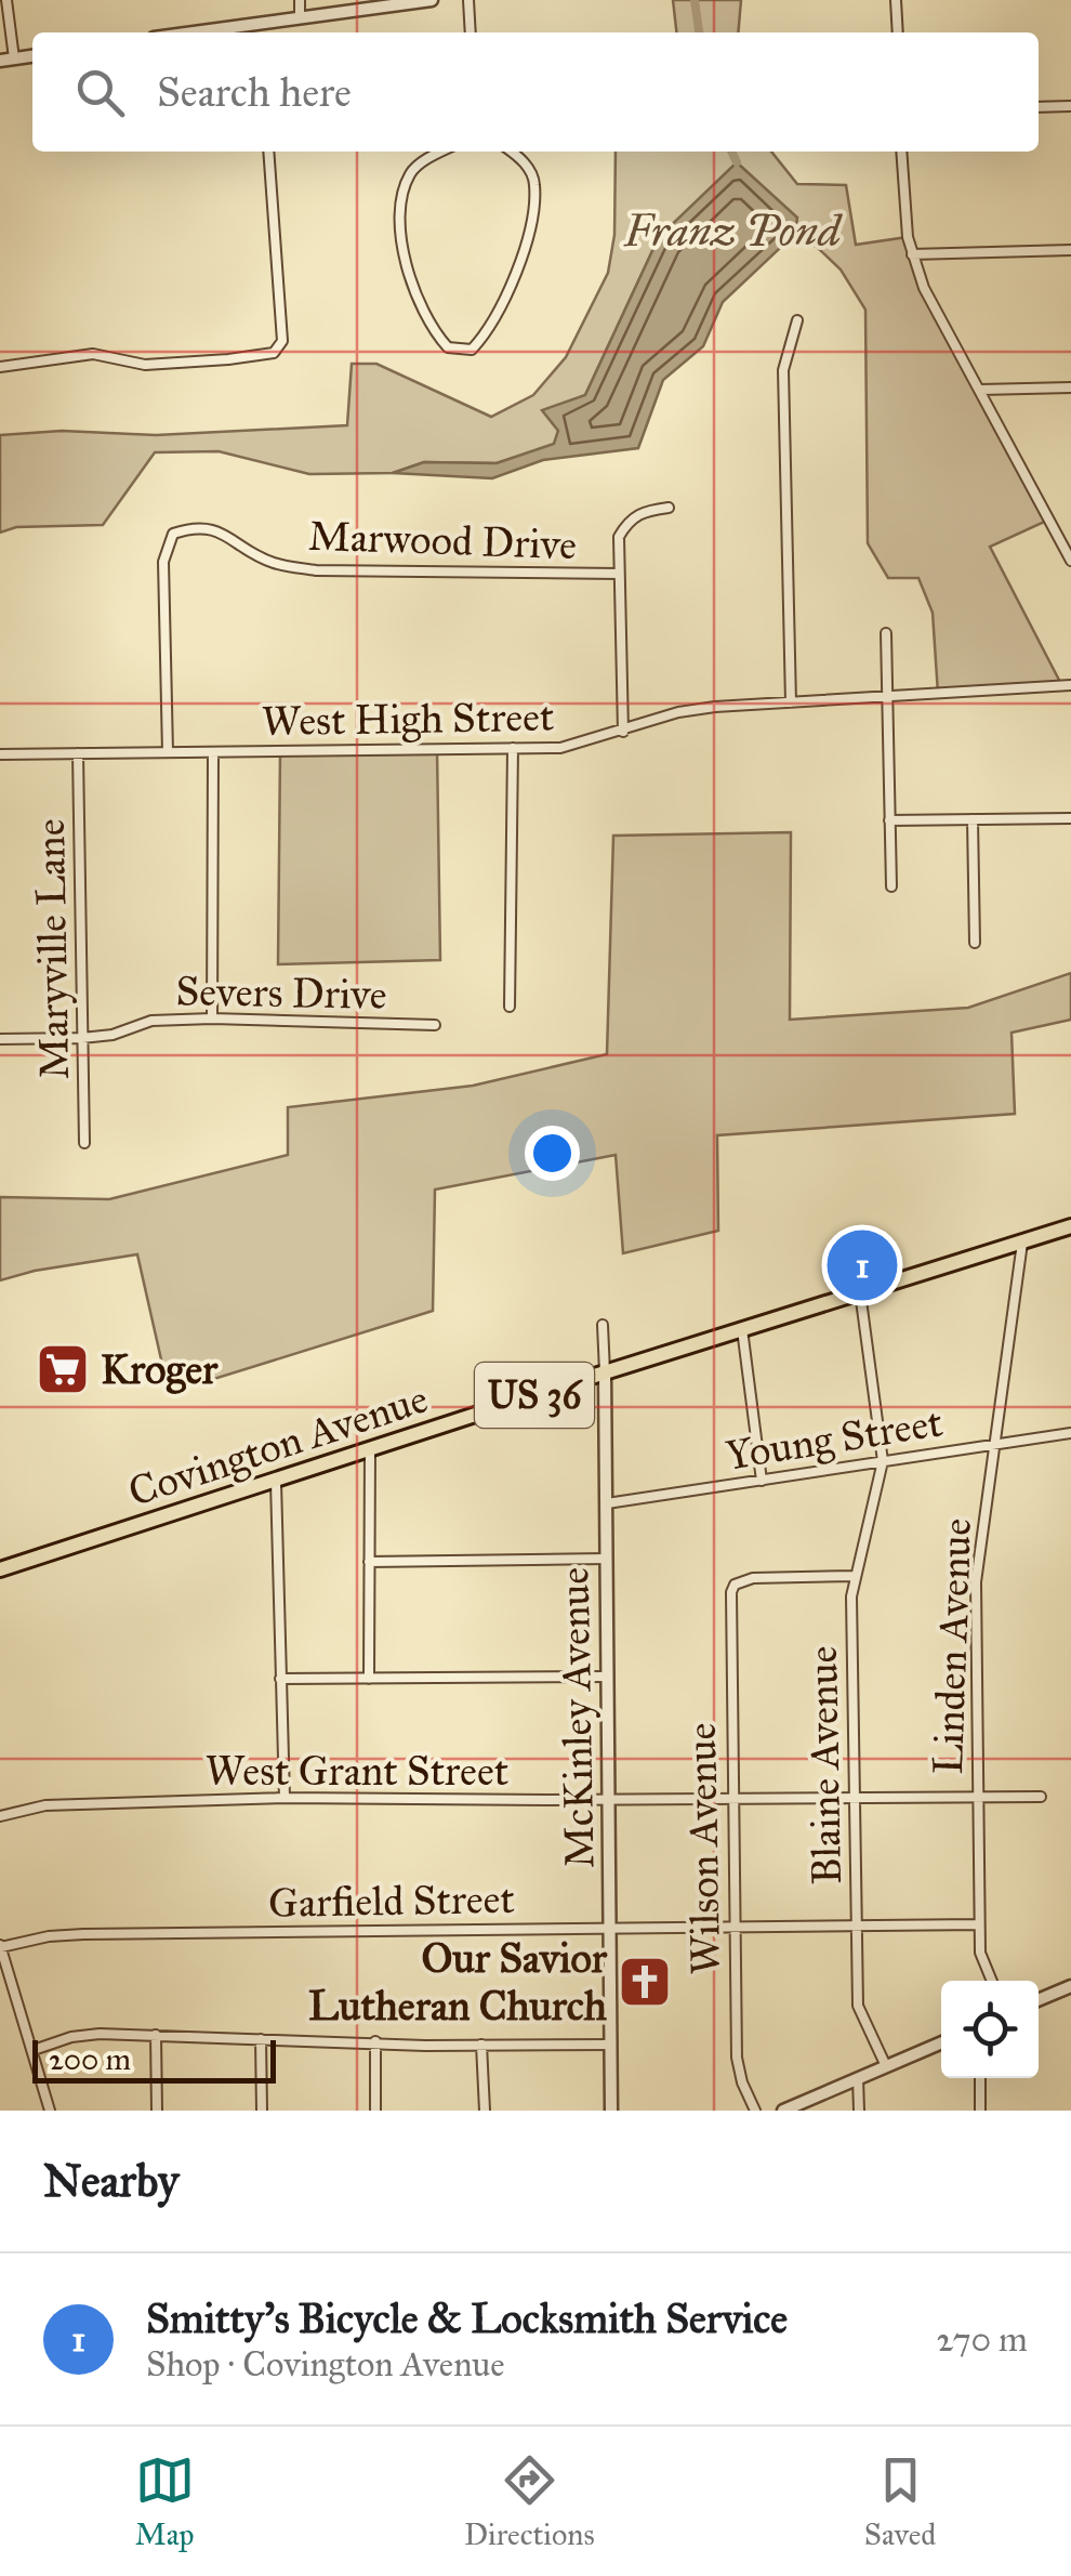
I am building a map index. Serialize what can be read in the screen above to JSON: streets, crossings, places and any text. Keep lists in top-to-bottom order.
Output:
{
  "streets": {
    "main road": ["US 36", "Covington Avenue"],
    "street": [
      "Marwood Drive",
      "West High Street",
      "Maryville Lane",
      "Severs Drive",
      "Young Street",
      "Linden Avenue",
      "McKinley Avenue",
      "Blaine Avenue",
      "West Grant Street",
      "Wilson Avenue",
      "Garfield Street"
    ]
  },
  "crossings": [
    ["Marwood Drive", "West High Street"],
    ["West High Street", "Maryville Lane"],
    ["Maryville Lane", "Severs Drive"],
    ["Young Street", "Linden Avenue"],
    ["Young Street", "McKinley Avenue"],
    ["Young Street", "Blaine Avenue"],
    ["Covington Avenue", "Linden Avenue"],
    ["Covington Avenue", "McKinley Avenue"],
    ["Linden Avenue", "West Grant Street"],
    ["Linden Avenue", "Garfield Street"],
    ["McKinley Avenue", "West Grant Street"],
    ["McKinley Avenue", "Garfield Street"],
    ["Blaine Avenue", "West Grant Street"],
    ["Blaine Avenue", "Wilson Avenue"],
    ["Blaine Avenue", "Garfield Street"],
    ["West Grant Street", "Wilson Avenue"],
    ["Wilson Avenue", "Garfield Street"]
  ],
  "water": ["Franz Pond"],
  "places": {
    "supermarket": ["Kroger"],
    "church": ["Our Savior Lutheran Church"]
  },
  "scale_bar": "200 m",
  "page": {
    "search": "Search here",
    "pins": "1",
    "scale": "200 m",
    "heading": "Nearby",
    "list": [
      {
        "mark": "1",
        "name": "Smitty's Bicycle & Locksmith Service",
        "note": "Shop · Covington Avenue",
        "value": "270 m"
      }
    ],
    "nav": ["Map", "Directions", "Saved"]
  }
}
